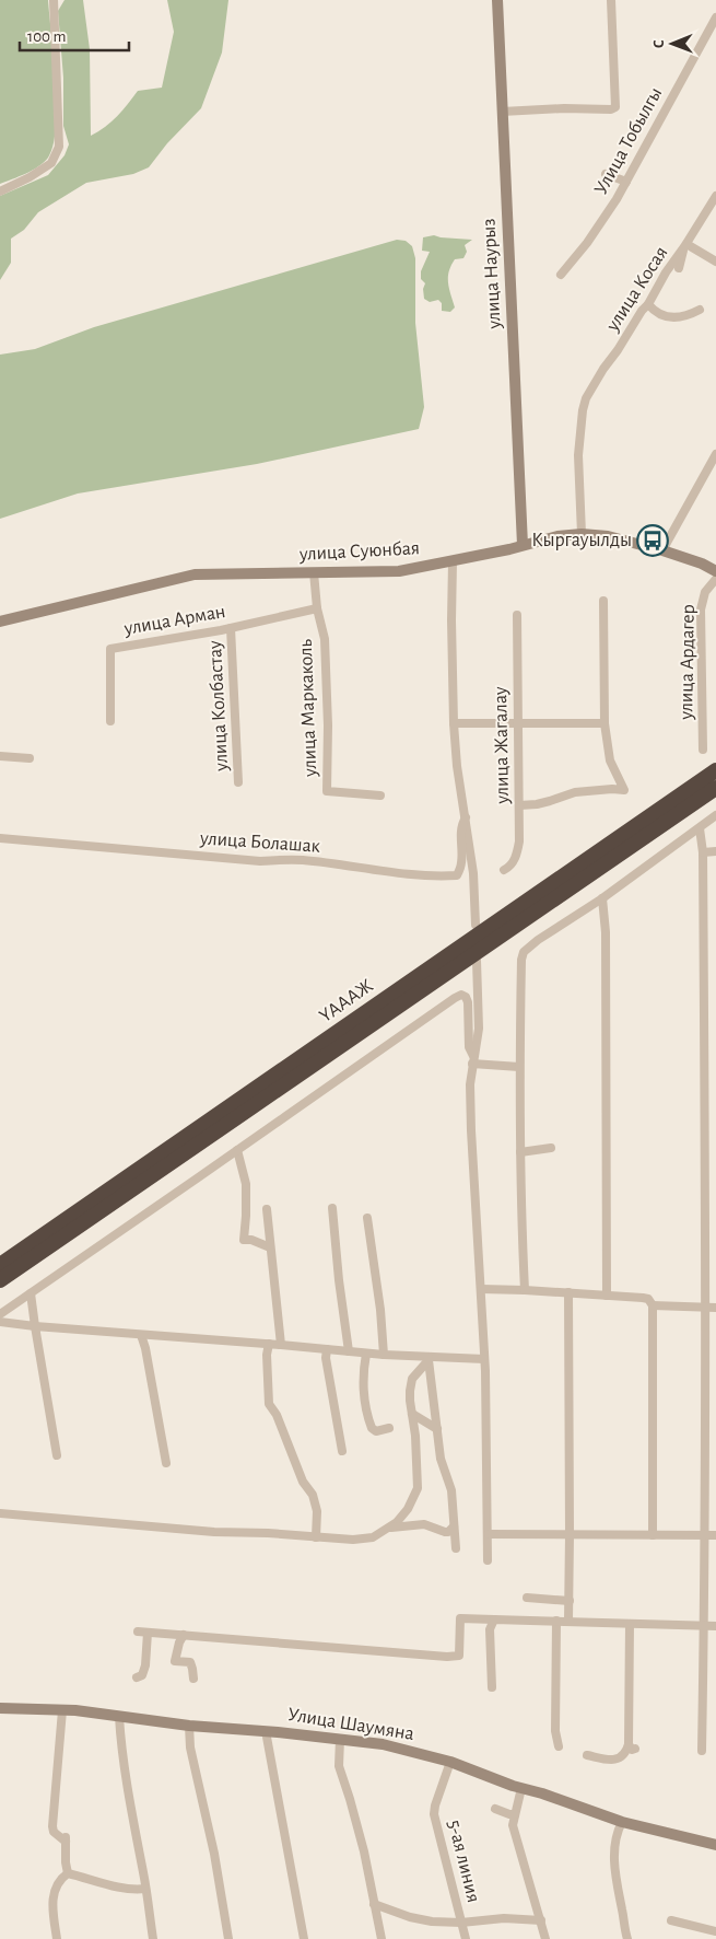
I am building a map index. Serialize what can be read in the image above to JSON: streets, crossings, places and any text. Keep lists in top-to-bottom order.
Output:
{
  "streets": {
    "highway": ["ҮАААЖ"],
    "street": [
      "Улица Тобылгы",
      "улица Наурыз",
      "улица Косая",
      "улица Суюнбая",
      "улица Арман",
      "улица Ардагер",
      "улица Колбастау",
      "улица Маркаколь",
      "улица Жагалау",
      "улица Болашак",
      "Улица Шаумяна",
      "5-ая линия"
    ]
  },
  "crossings": [
    ["улица Наурыз", "улица Суюнбая"],
    ["улица Косая", "улица Суюнбая"],
    ["улица Суюнбая", "улица Маркаколь"],
    ["улица Арман", "улица Колбастау"],
    ["улица Арман", "улица Маркаколь"],
    ["Улица Шаумяна", "5-ая линия"]
  ],
  "places": {
    "bus stop": ["Кыргауылды"]
  },
  "scale_bar": "100 m",
  "north": "left"
}
